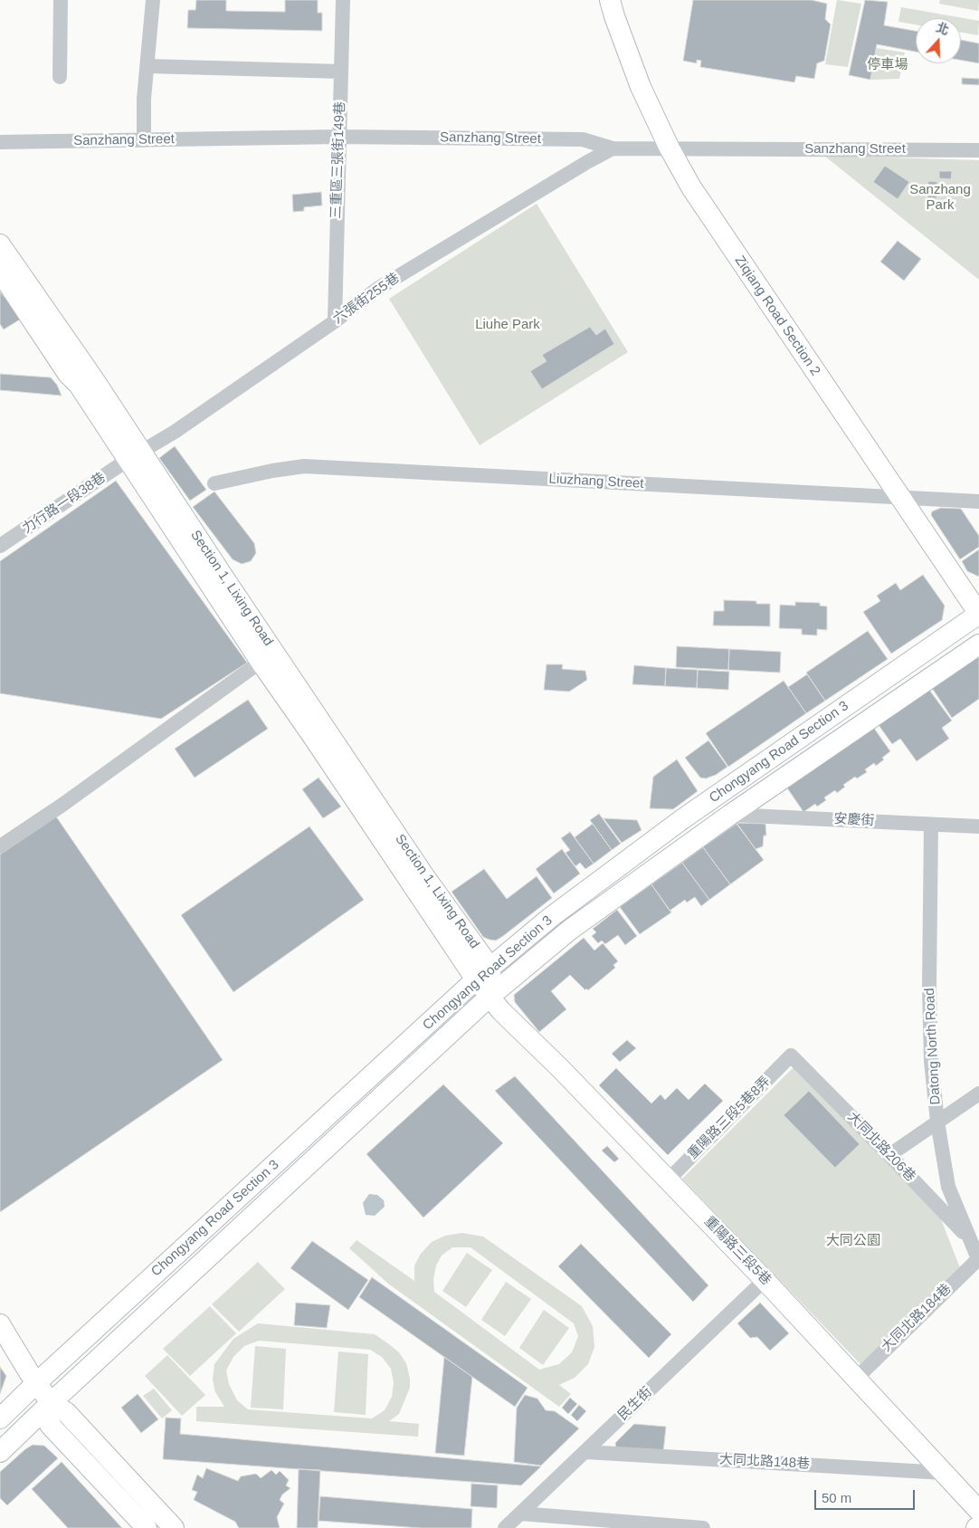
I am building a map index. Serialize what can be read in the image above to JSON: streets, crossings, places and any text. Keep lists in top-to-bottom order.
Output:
{
  "streets": {
    "street": [
      "Sanzhang Street",
      "三重區三張街149巷",
      "六張街255巷",
      "Ziqiang Road Section 2",
      "Liuzhang Street",
      "力行路一段38巷",
      "Section 1, Lixing Road",
      "Chongyang Road Section 3",
      "安慶街",
      "Datong North Road",
      "重陽路三段5巷8弄",
      "大同北路206巷",
      "重陽路三段5巷",
      "大同北路184巷",
      "民生街",
      "大同北路148巷"
    ]
  },
  "crossings": [
    ["Sanzhang Street", "三重區三張街149巷"],
    ["Sanzhang Street", "六張街255巷"],
    ["Sanzhang Street", "Ziqiang Road Section 2"],
    ["三重區三張街149巷", "六張街255巷"],
    ["六張街255巷", "力行路一段38巷"],
    ["六張街255巷", "Section 1, Lixing Road"],
    ["Ziqiang Road Section 2", "Liuzhang Street"],
    ["Ziqiang Road Section 2", "Chongyang Road Section 3"],
    ["力行路一段38巷", "Section 1, Lixing Road"],
    ["Section 1, Lixing Road", "Chongyang Road Section 3"],
    ["Chongyang Road Section 3", "安慶街"],
    ["Chongyang Road Section 3", "重陽路三段5巷"],
    ["安慶街", "Datong North Road"],
    ["Datong North Road", "大同北路206巷"],
    ["Datong North Road", "大同北路184巷"],
    ["重陽路三段5巷8弄", "大同北路206巷"],
    ["重陽路三段5巷8弄", "重陽路三段5巷"],
    ["重陽路三段5巷", "大同北路184巷"],
    ["重陽路三段5巷", "民生街"],
    ["重陽路三段5巷", "大同北路148巷"],
    ["民生街", "大同北路148巷"]
  ],
  "parks": [
    "停車場",
    "Sanzhang Park",
    "Liuhe Park",
    "大同公園"
  ],
  "scale_bar": "50 m",
  "north": "top"
}
